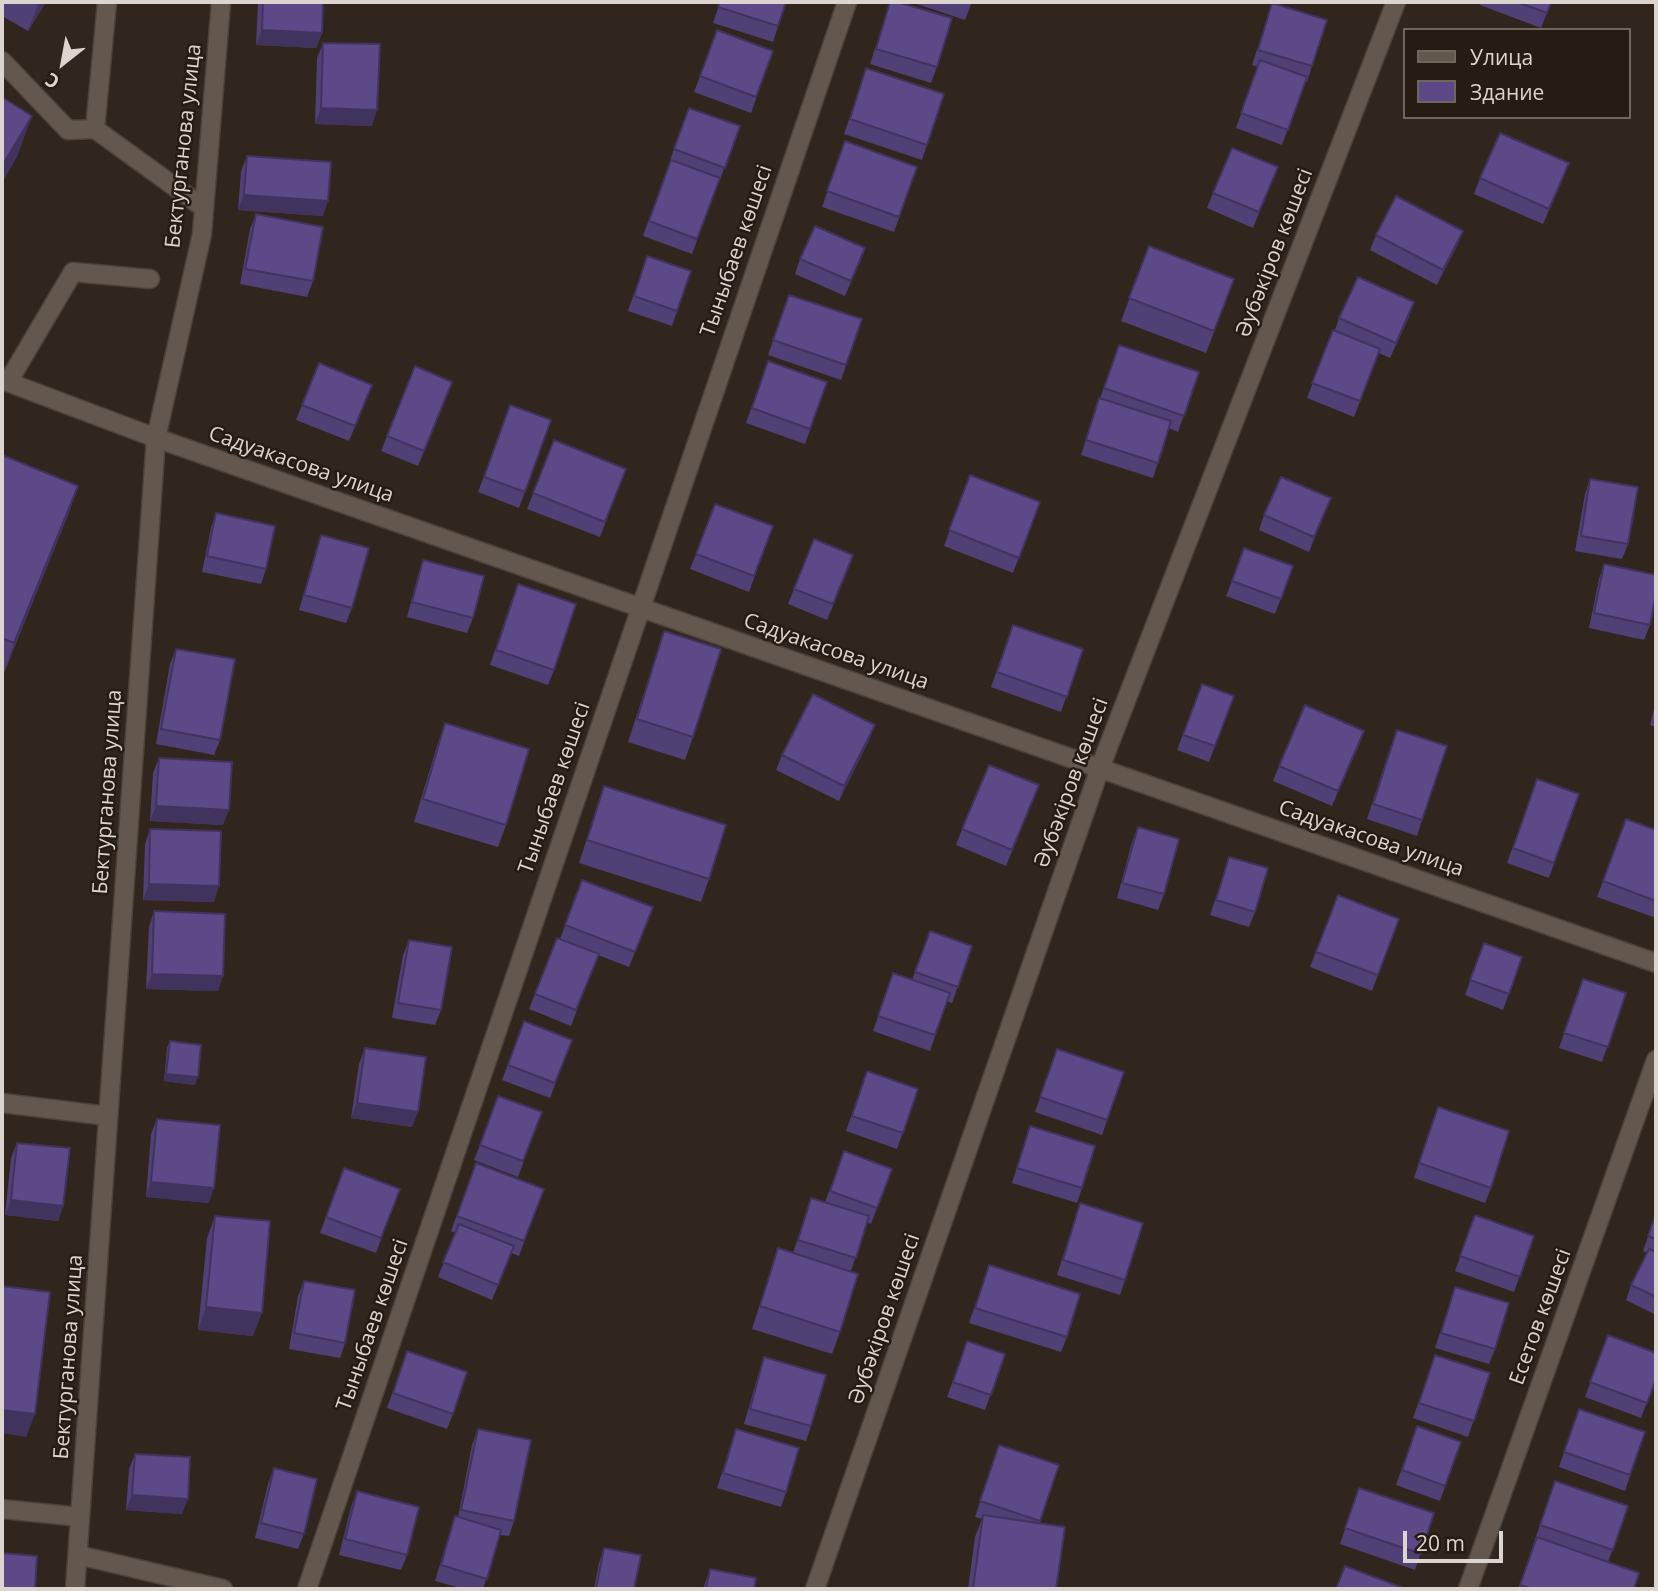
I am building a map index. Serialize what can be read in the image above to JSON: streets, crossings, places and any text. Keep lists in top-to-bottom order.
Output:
{
  "streets": {
    "street": [
      "Бектурганова улица",
      "Тыныбаев көшесі",
      "Әубәкіров көшесі",
      "Садуакасова улица",
      "Есетов көшесі"
    ]
  },
  "crossings": [
    ["Бектурганова улица", "Садуакасова улица"],
    ["Тыныбаев көшесі", "Садуакасова улица"],
    ["Әубәкіров көшесі", "Садуакасова улица"]
  ],
  "legend": ["Улица", "Здание"],
  "scale_bar": "20 m",
  "north": "bottom left"
}
